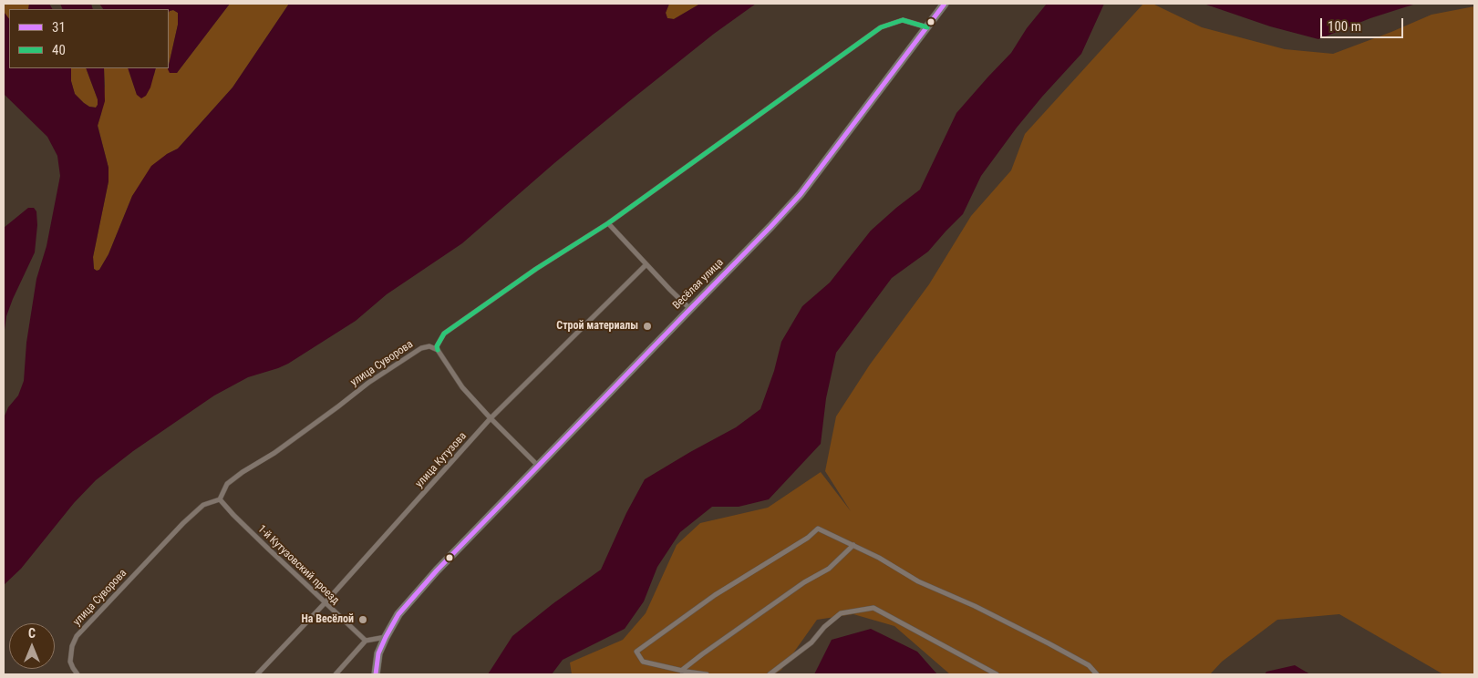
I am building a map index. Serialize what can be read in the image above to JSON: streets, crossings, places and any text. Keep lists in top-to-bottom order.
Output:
{
  "streets": {
    "main road": ["Весёлая улица"],
    "street": ["улица Суворова", "улица Кутузова", "1-й Кутузовский проезд"]
  },
  "crossings": [
    ["улица Суворова", "1-й Кутузовский проезд"],
    ["улица Кутузова", "1-й Кутузовский проезд"]
  ],
  "places": ["Строй материалы", "На Весёлой"],
  "lines": ["transit line 31", "transit line 40"],
  "legend": ["31", "40"],
  "scale_bar": "100 m",
  "north": "top"
}
